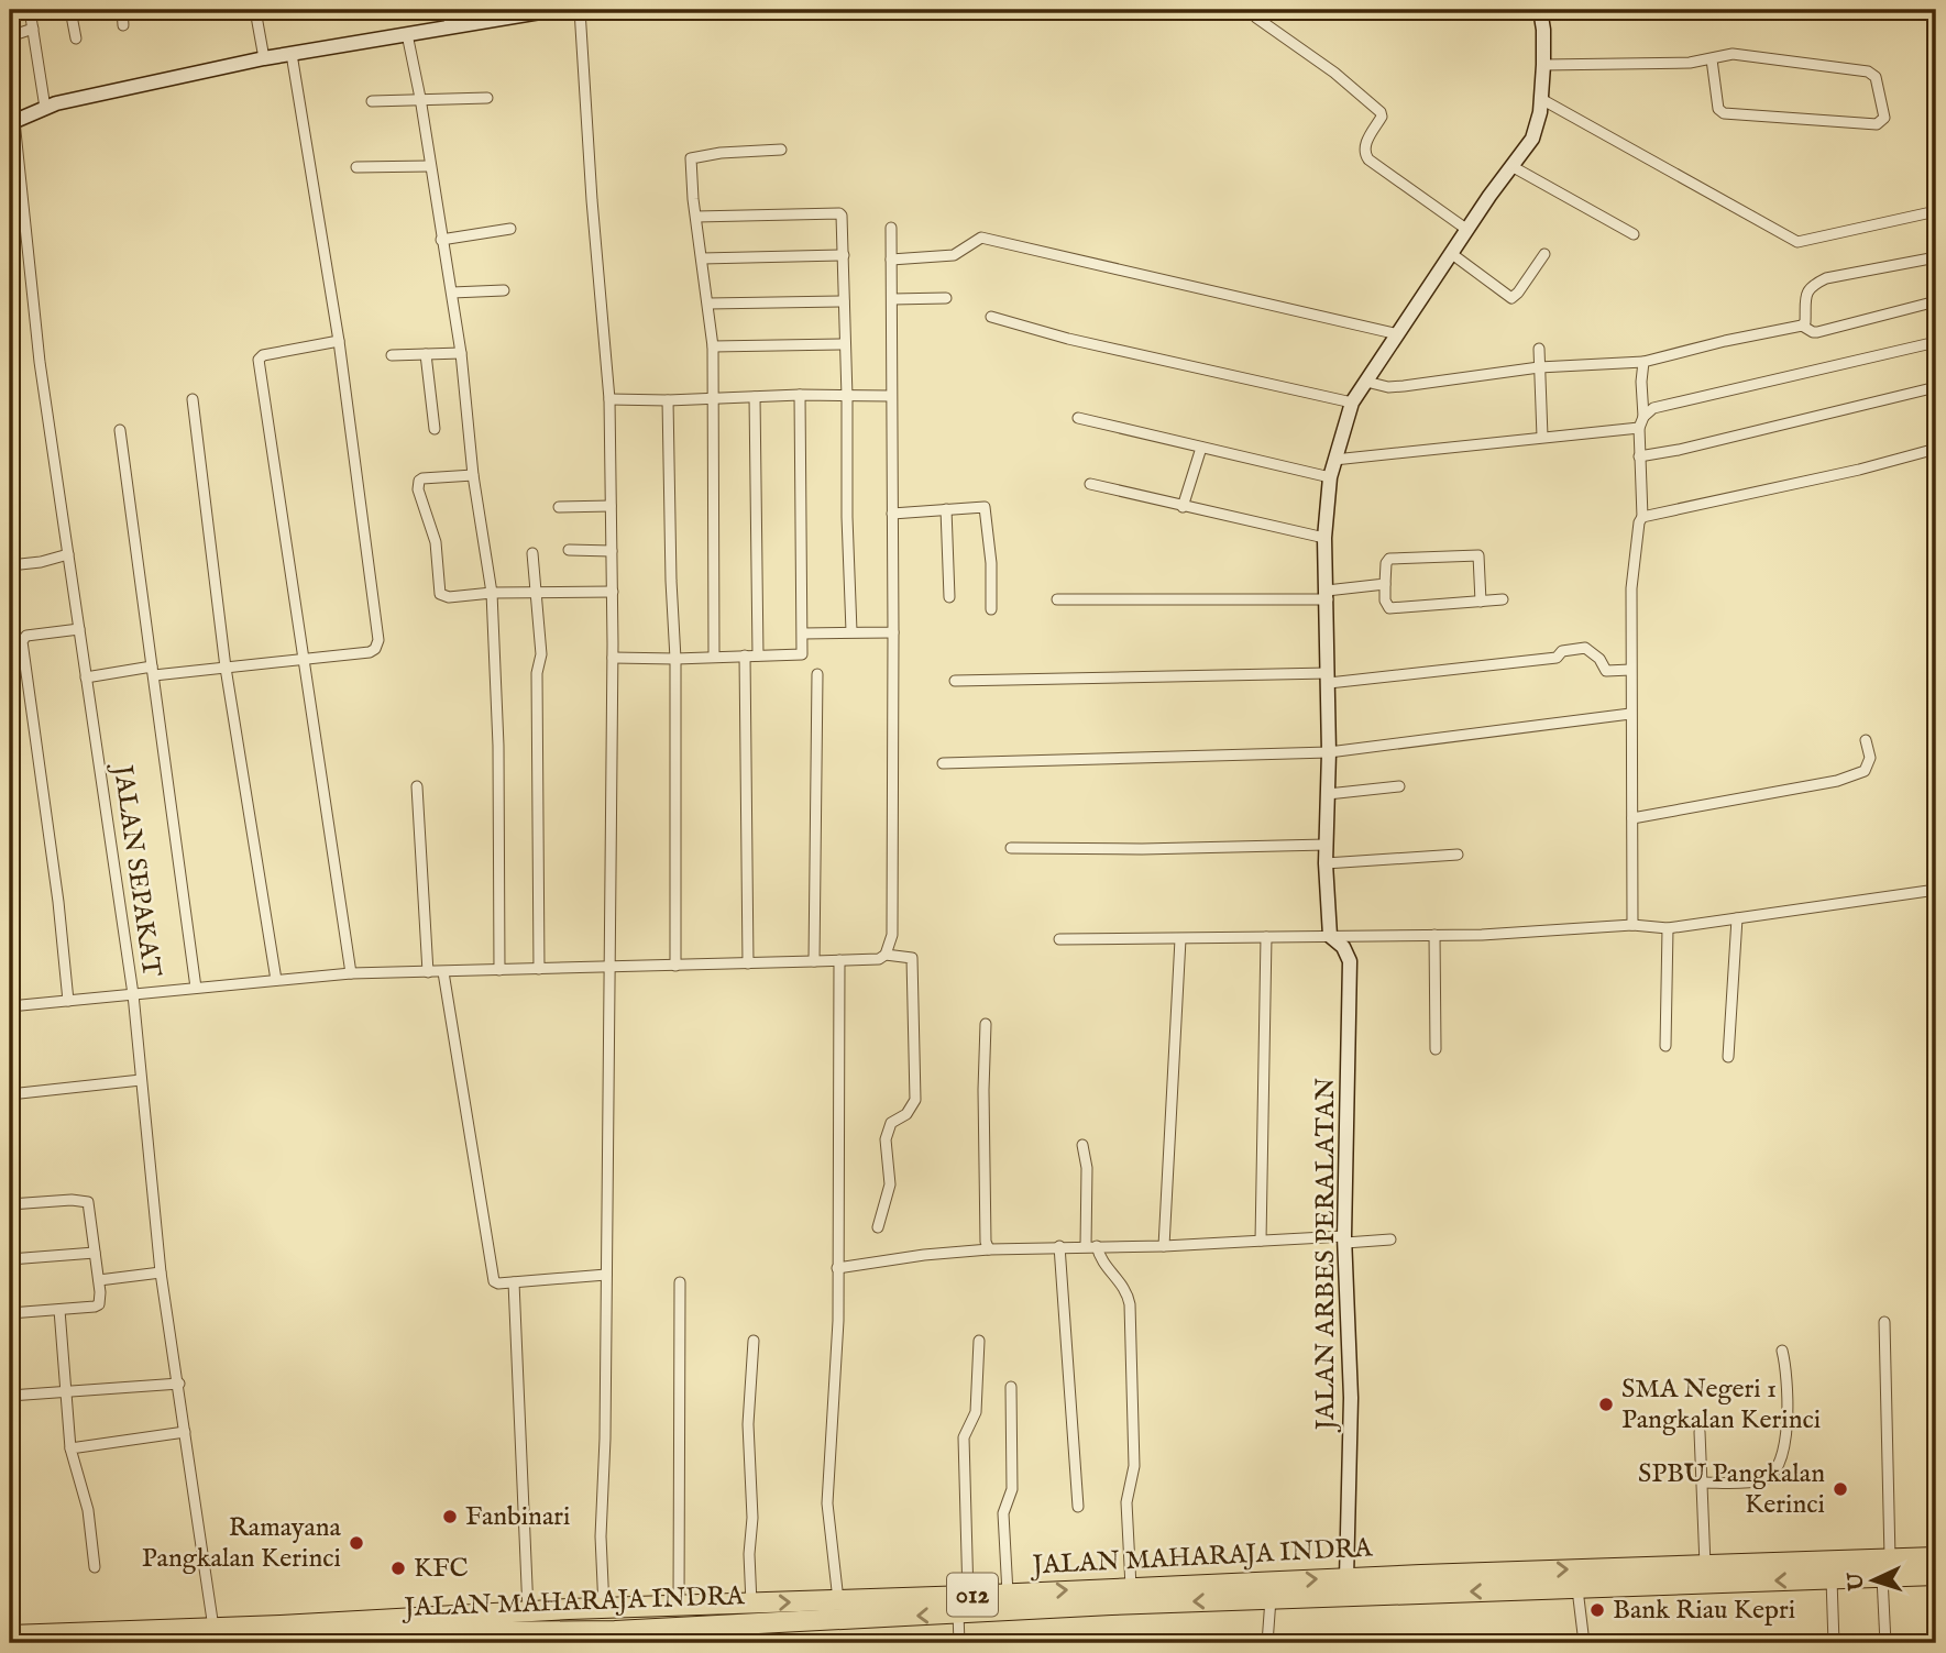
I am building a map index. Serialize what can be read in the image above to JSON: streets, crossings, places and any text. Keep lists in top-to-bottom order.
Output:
{
  "streets": {
    "highway": ["JALAN MAHARAJA INDRA", "012"],
    "street": ["JALAN SEPAKAT", "JALAN ARBES PERALATAN"]
  },
  "crossings": [
    ["JALAN SEPAKAT", "JALAN MAHARAJA INDRA"],
    ["JALAN ARBES PERALATAN", "JALAN MAHARAJA INDRA"]
  ],
  "places": [
    "SMA Negeri 1 Pangkalan Kerinci",
    "SPBU Pangkalan Kerinci",
    "Fanbinari",
    "Ramayana Pangkalan Kerinci",
    "KFC",
    "Bank Riau Kepri"
  ],
  "north": "left"
}
